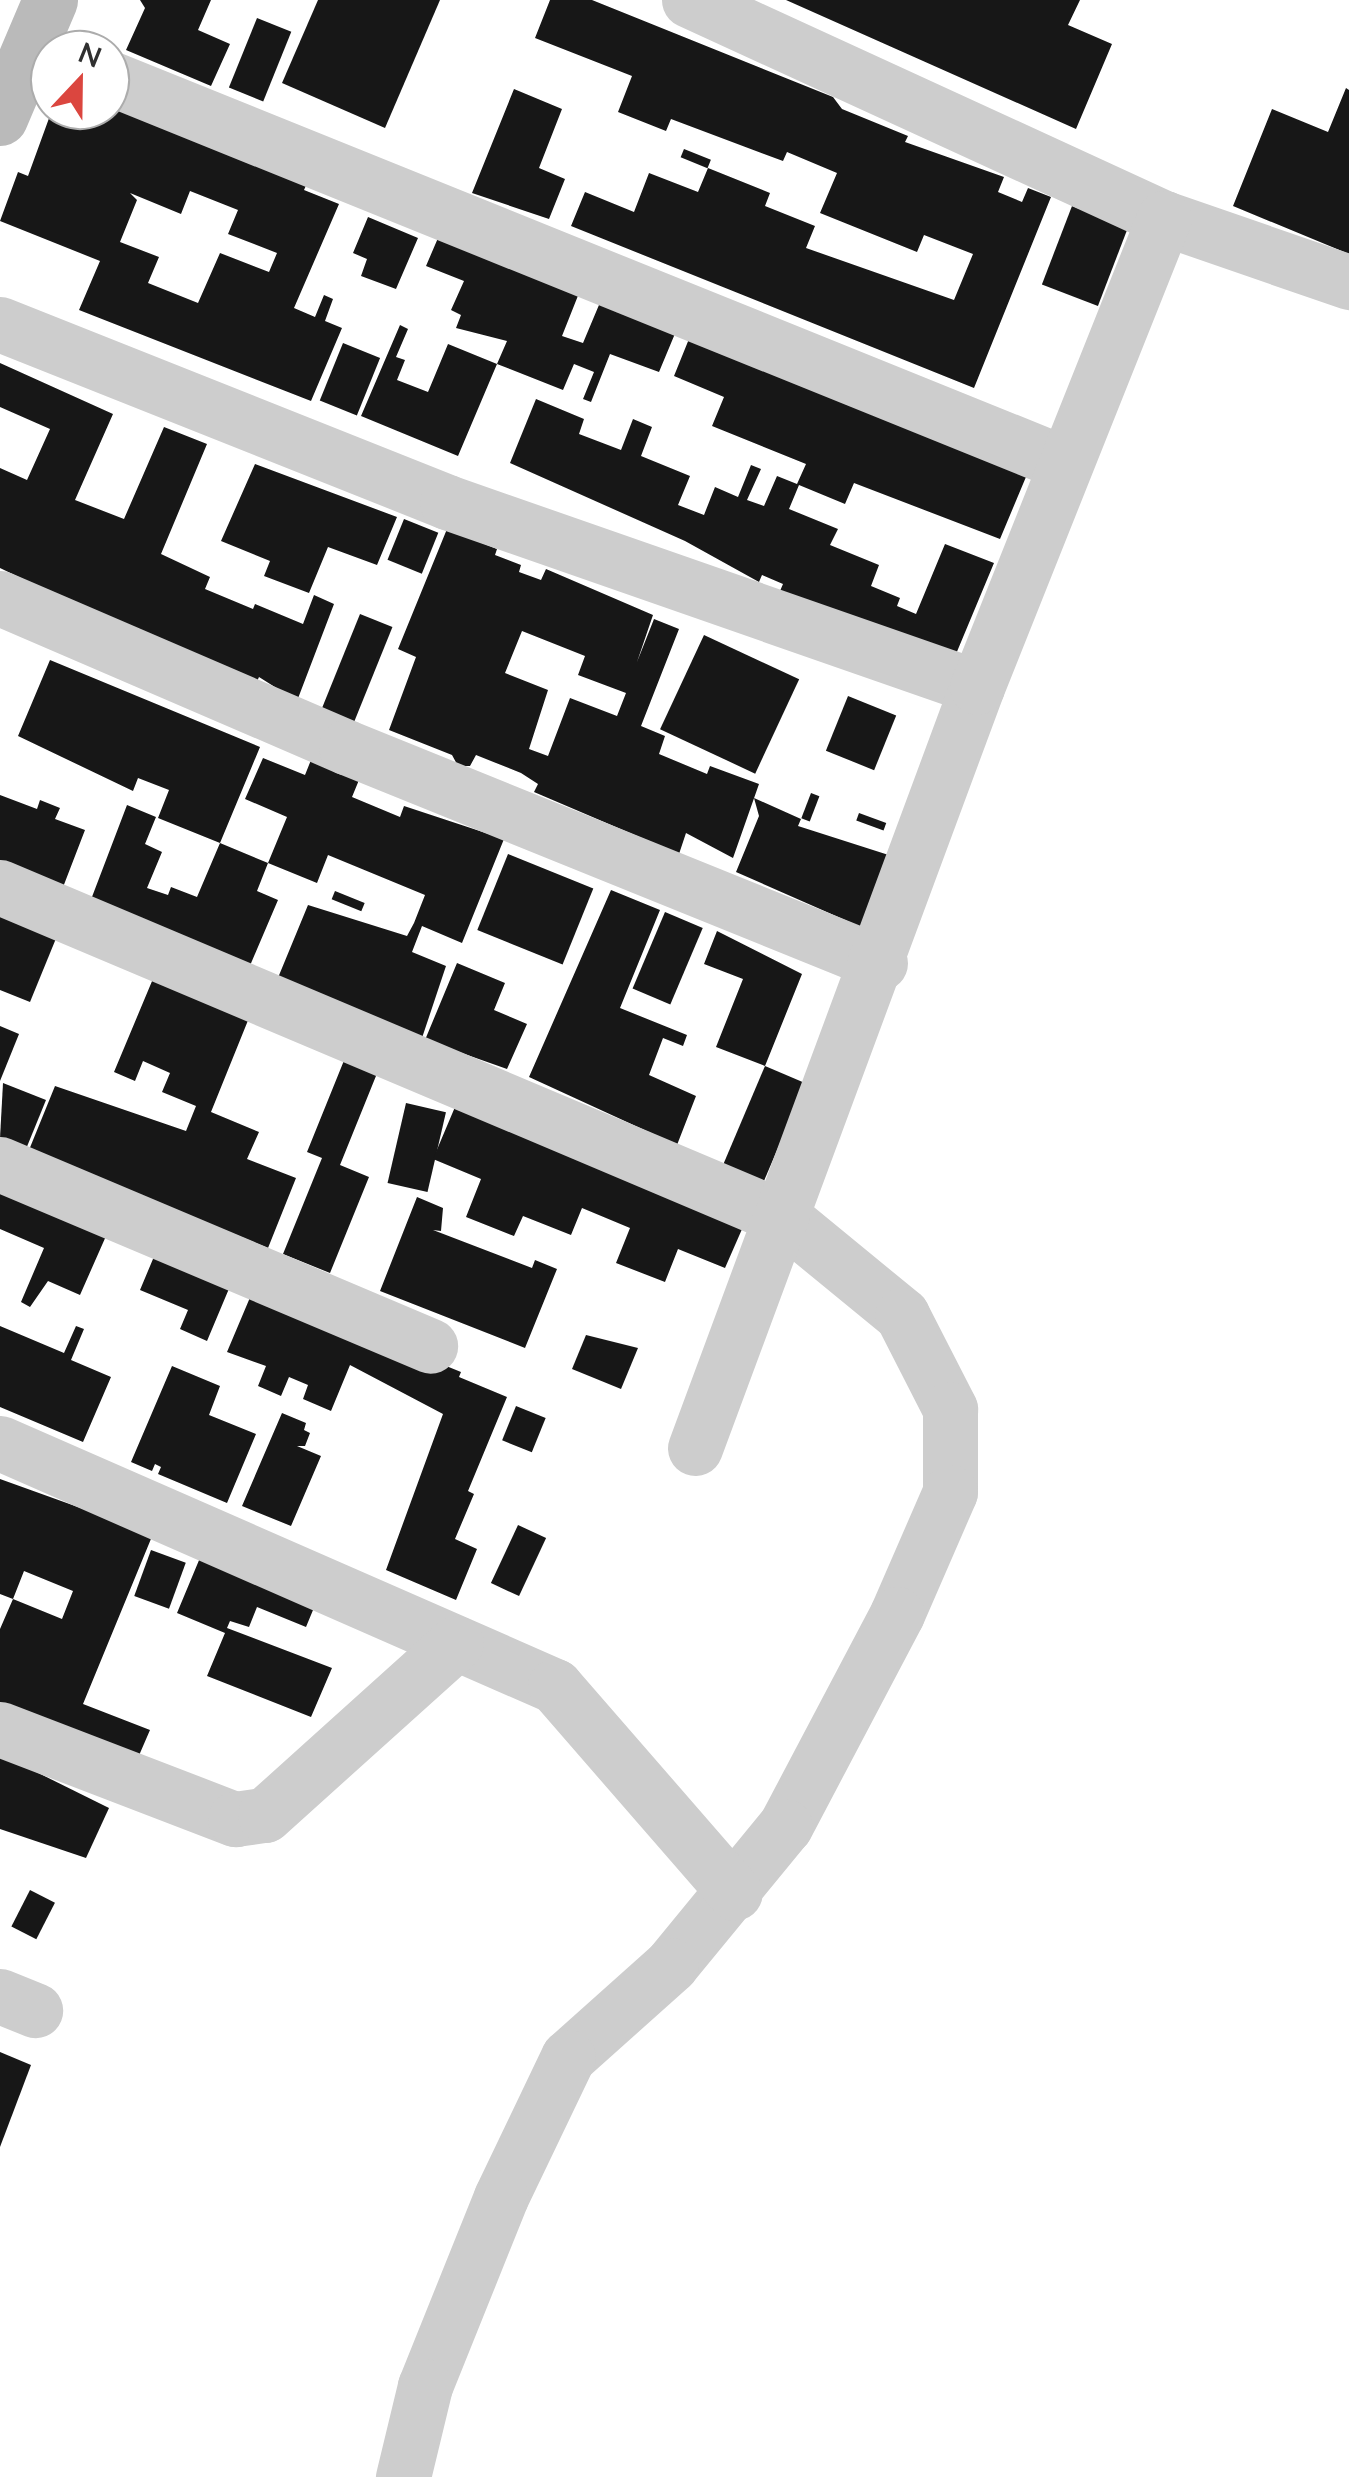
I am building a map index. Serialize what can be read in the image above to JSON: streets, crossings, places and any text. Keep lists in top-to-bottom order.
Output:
{
  "north": "top"
}
